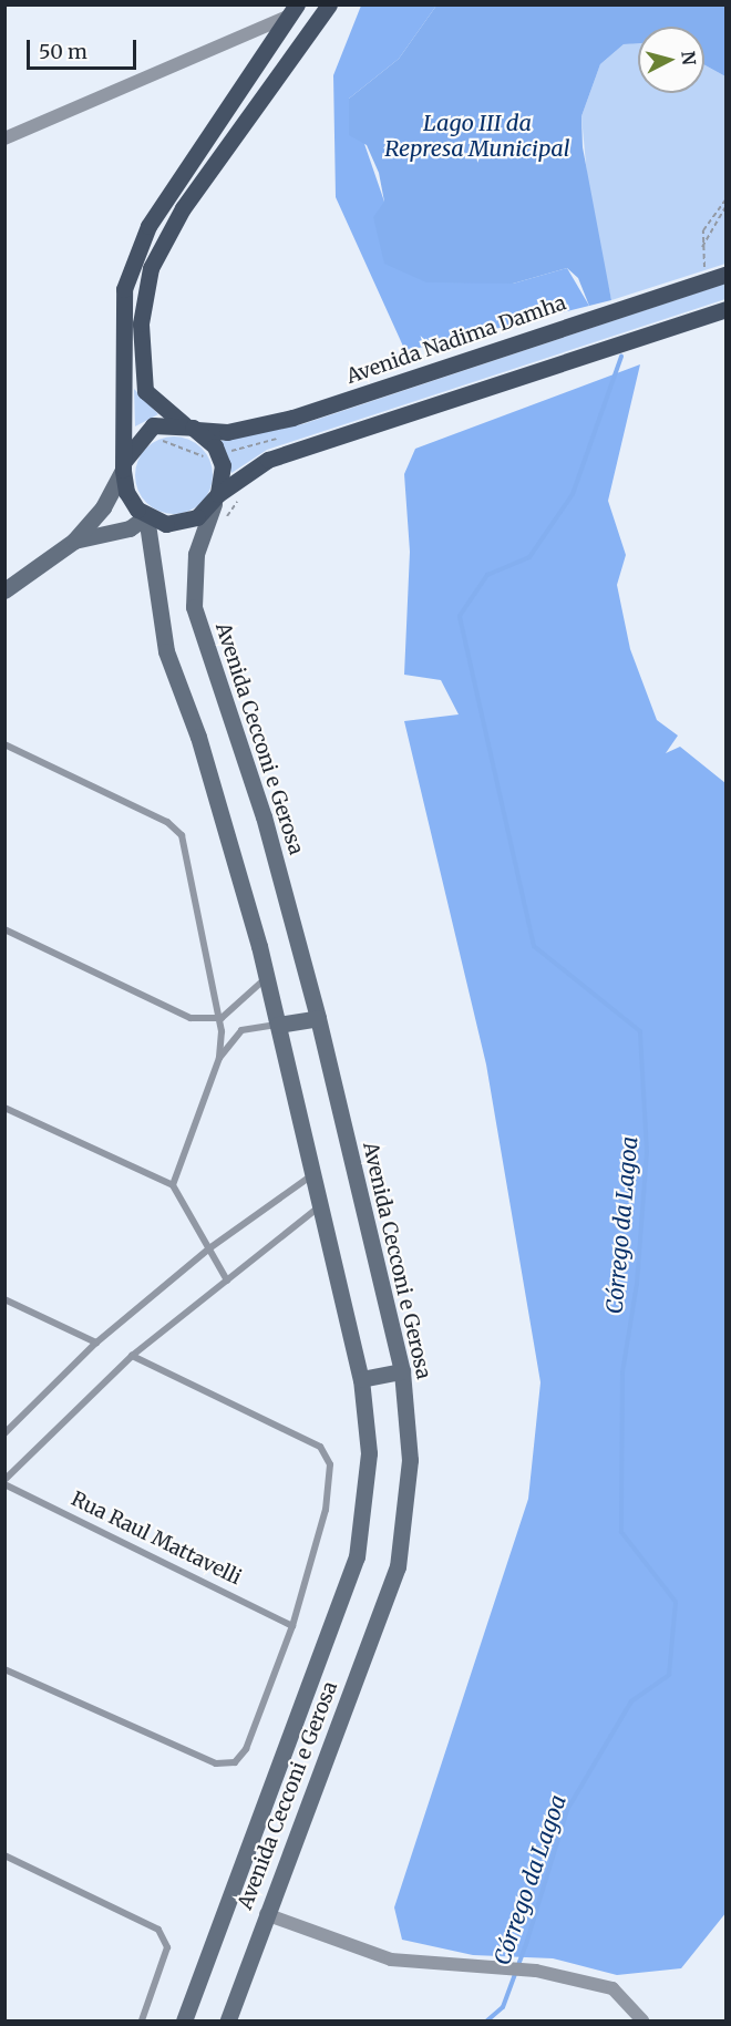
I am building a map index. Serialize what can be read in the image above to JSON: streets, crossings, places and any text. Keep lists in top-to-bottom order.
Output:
{
  "streets": {
    "main road": ["Avenida Nadima Damha"],
    "street": ["Avenida Cecconi e Gerosa"],
    "lane": ["Rua Raul Mattavelli"]
  },
  "water": ["Lago III da Represa Municipal", "Córrego da Lagoa"],
  "scale_bar": "50 m",
  "north": "right"
}
